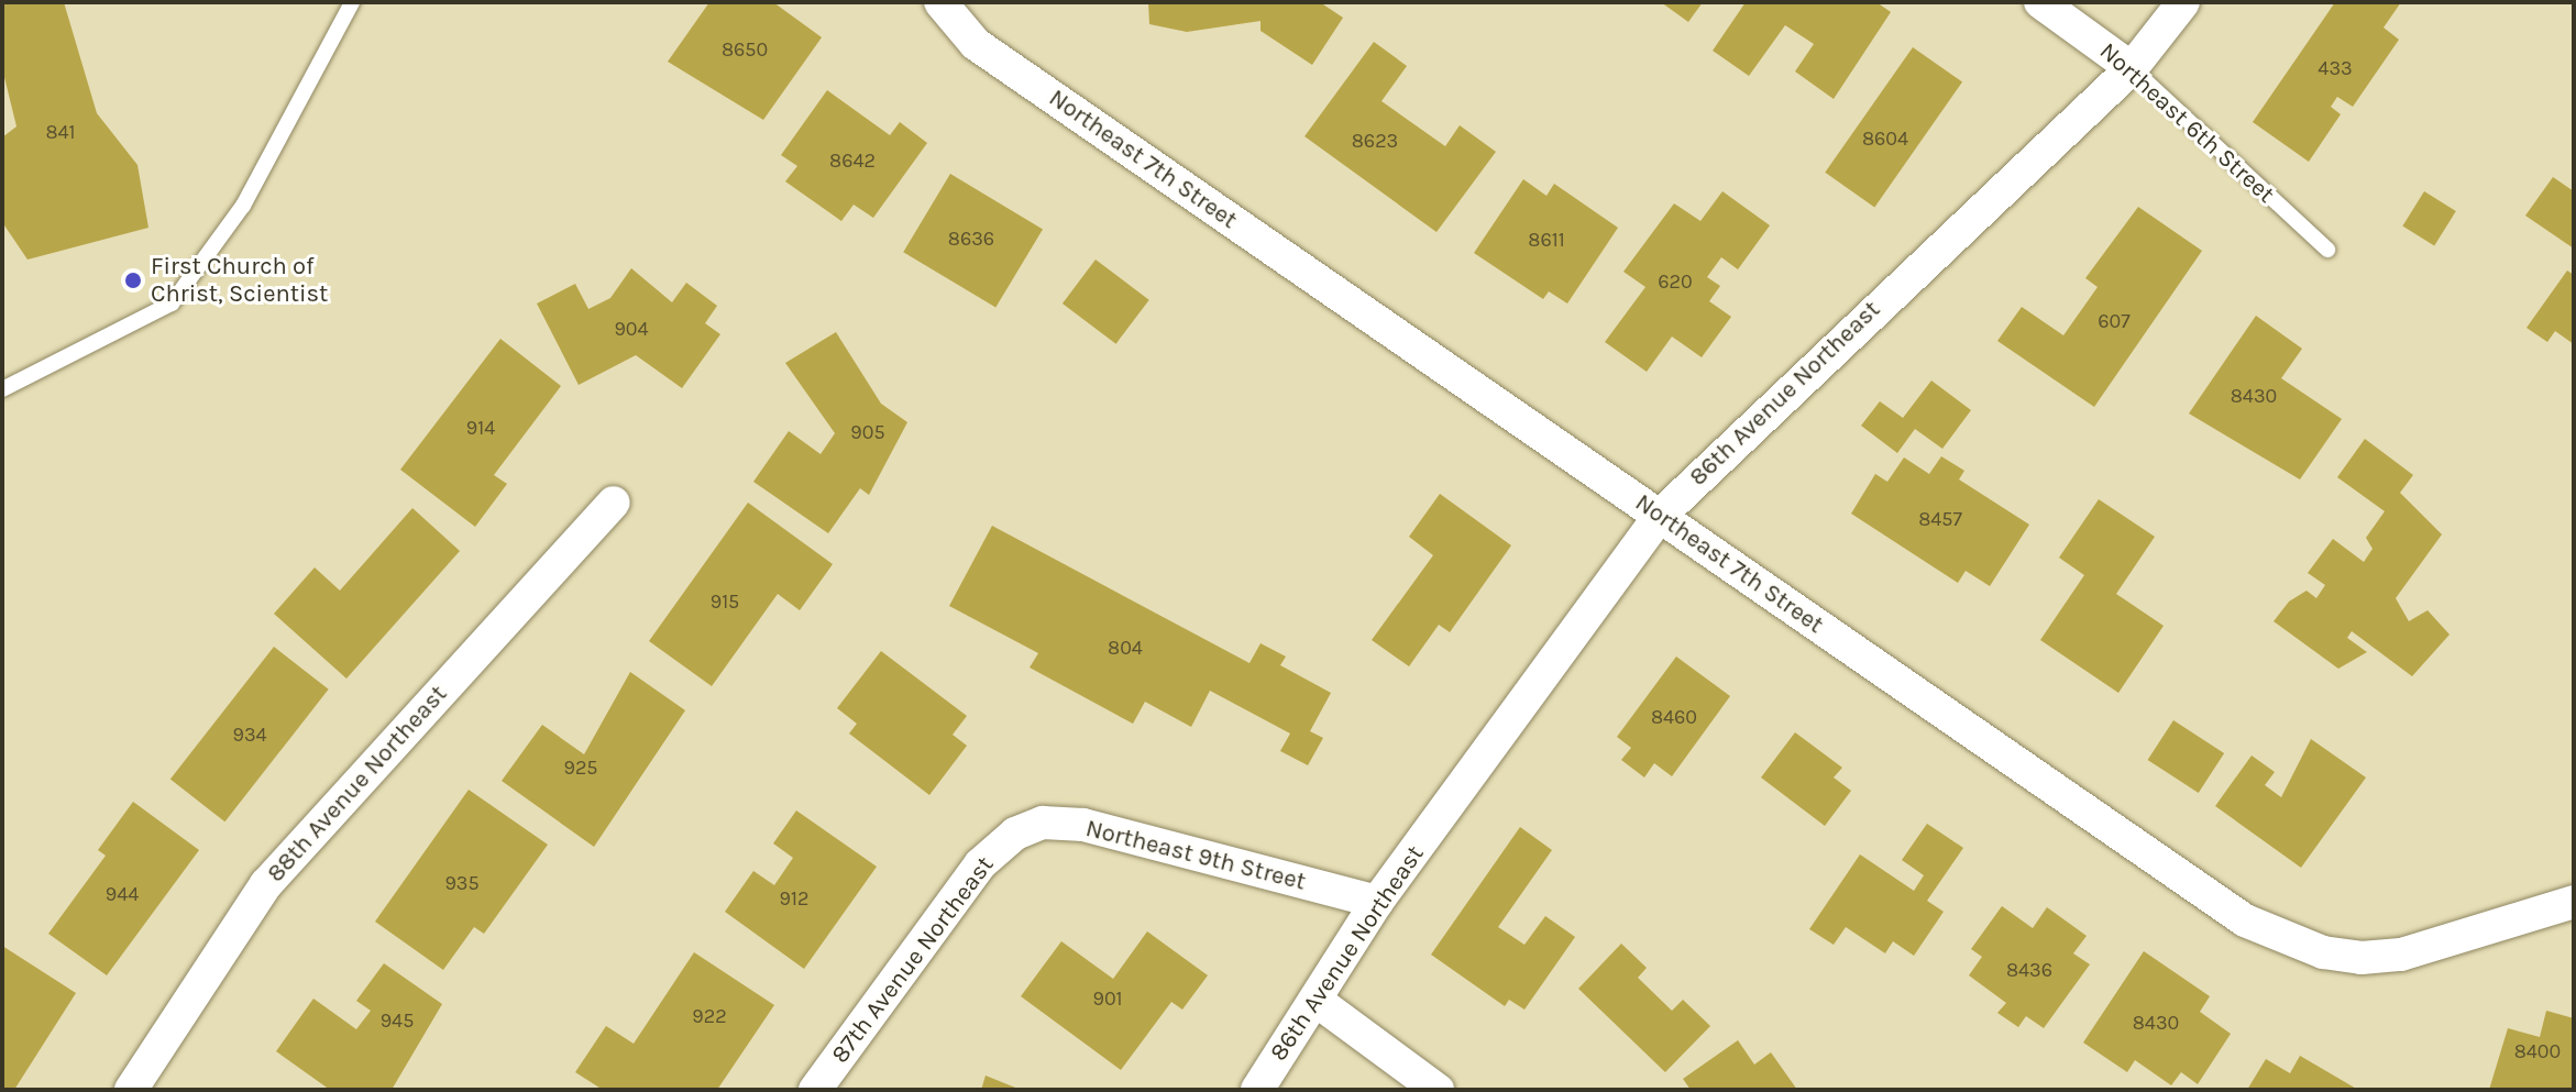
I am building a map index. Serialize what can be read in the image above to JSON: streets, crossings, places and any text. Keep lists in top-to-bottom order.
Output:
{
  "streets": {
    "street": [
      "Northeast 6th Street",
      "Northeast 7th Street",
      "86th Avenue Northeast",
      "88th Avenue Northeast",
      "Northeast 9th Street",
      "87th Avenue Northeast"
    ]
  },
  "crossings": [
    ["Northeast 6th Street", "86th Avenue Northeast"],
    ["Northeast 7th Street", "86th Avenue Northeast"],
    ["86th Avenue Northeast", "Northeast 9th Street"],
    ["Northeast 9th Street", "87th Avenue Northeast"]
  ],
  "places": ["First Church of Christ, Scientist"],
  "house_numbers": [
    "8650",
    "433",
    "841",
    "8604",
    "8623",
    "8642",
    "8636",
    "8611",
    "620",
    "607",
    "904",
    "8430",
    "914",
    "905",
    "8457",
    "915",
    "804",
    "8460",
    "934",
    "925",
    "935",
    "944",
    "912",
    "8436",
    "901",
    "922",
    "945",
    "8430",
    "8400"
  ]
}
